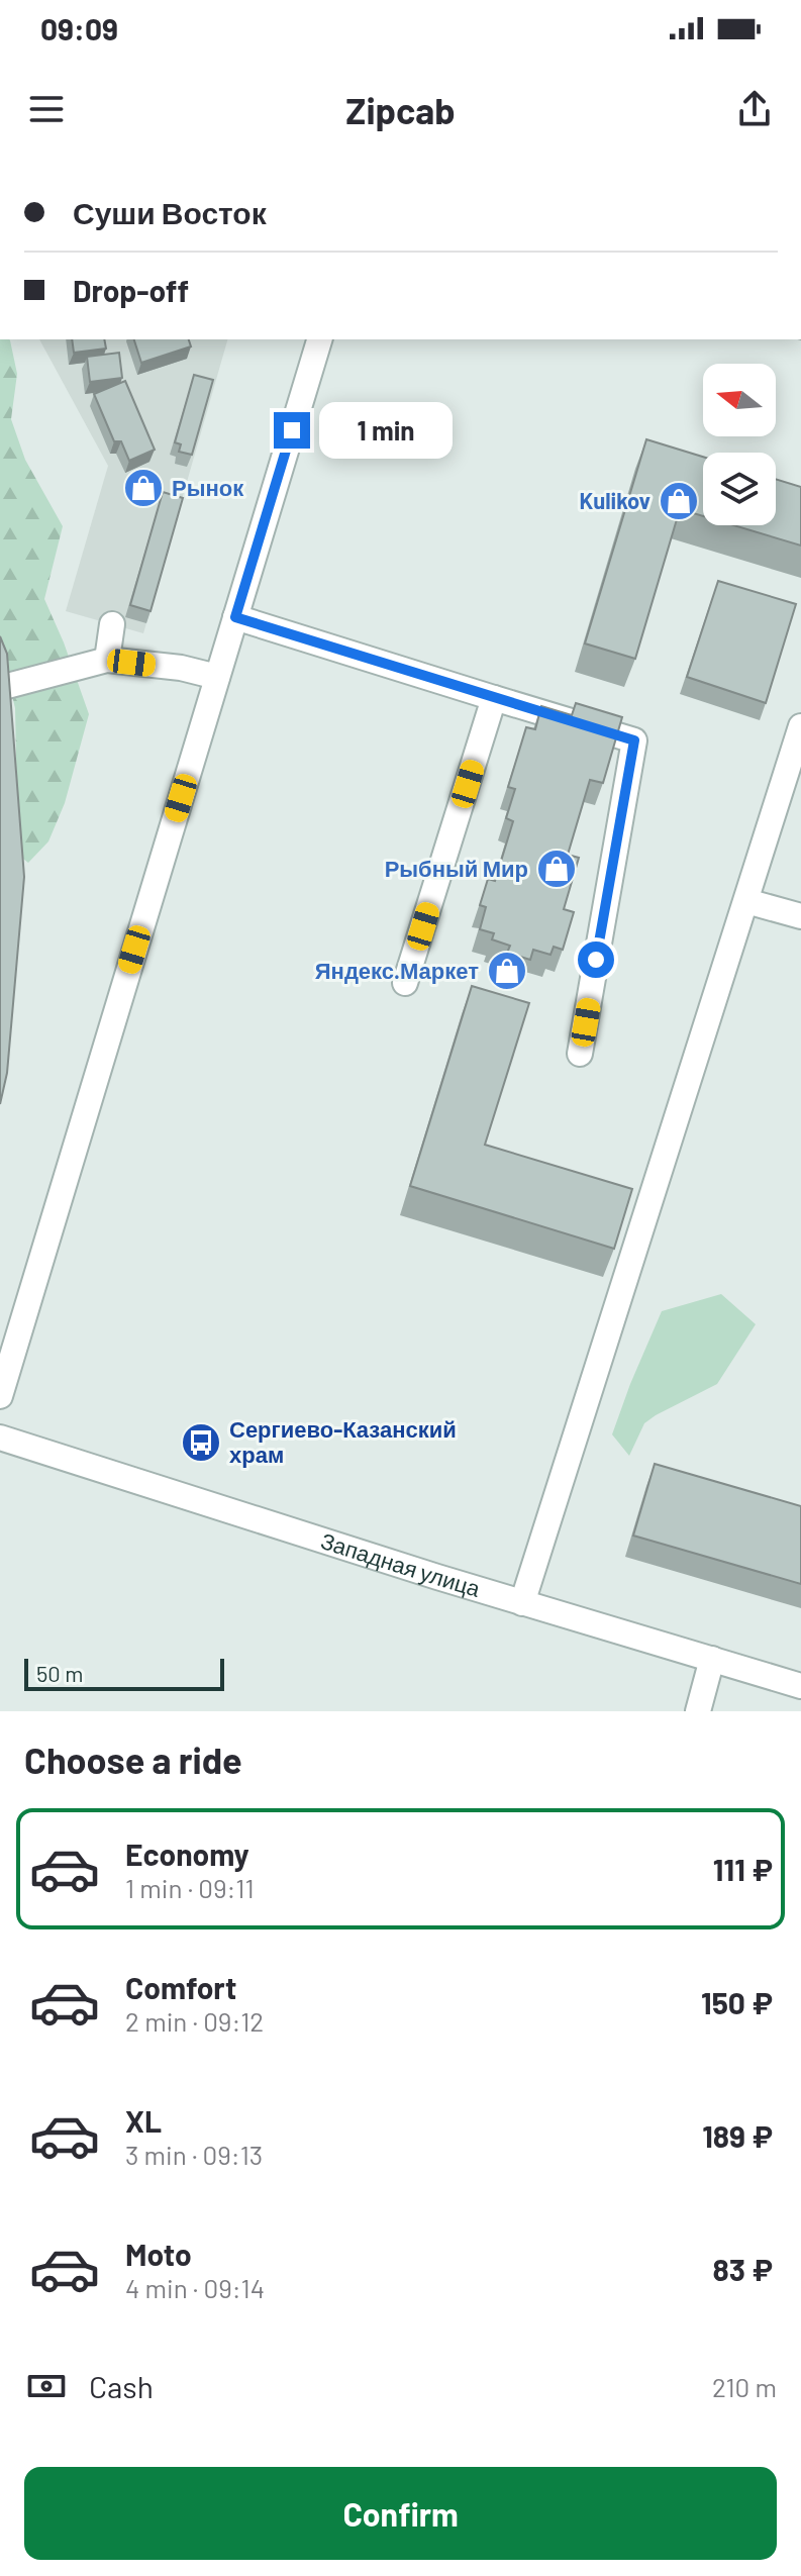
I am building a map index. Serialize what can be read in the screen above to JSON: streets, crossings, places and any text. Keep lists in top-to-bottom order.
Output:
{
  "streets": {
    "street": ["Западная улица"]
  },
  "places": {
    "shop": [
      "Рынок",
      "Kulikov",
      "Рыбный Мир",
      "Яндекс.Маркет"
    ],
    "bus stop": ["Сергиево-Казанский храм"]
  },
  "scale_bar": "50 m",
  "north": "left",
  "page": {
    "status": "09:09",
    "header": "Zipcab",
    "banner": ["Суши Восток", "Drop-off"],
    "bubble": "1 min",
    "scale": "50 m",
    "heading": "Choose a ride",
    "list": [
      {
        "name": "Economy",
        "note": "1 min · 09:11",
        "value": "111 ₽"
      },
      {
        "name": "Comfort",
        "note": "2 min · 09:12",
        "value": "150 ₽"
      },
      {
        "name": "XL",
        "note": "3 min · 09:13",
        "value": "189 ₽"
      },
      {
        "name": "Moto",
        "note": "4 min · 09:14",
        "value": "83 ₽"
      }
    ],
    "pay": ["Cash", "210 m"],
    "buttons": "Confirm"
  }
}
